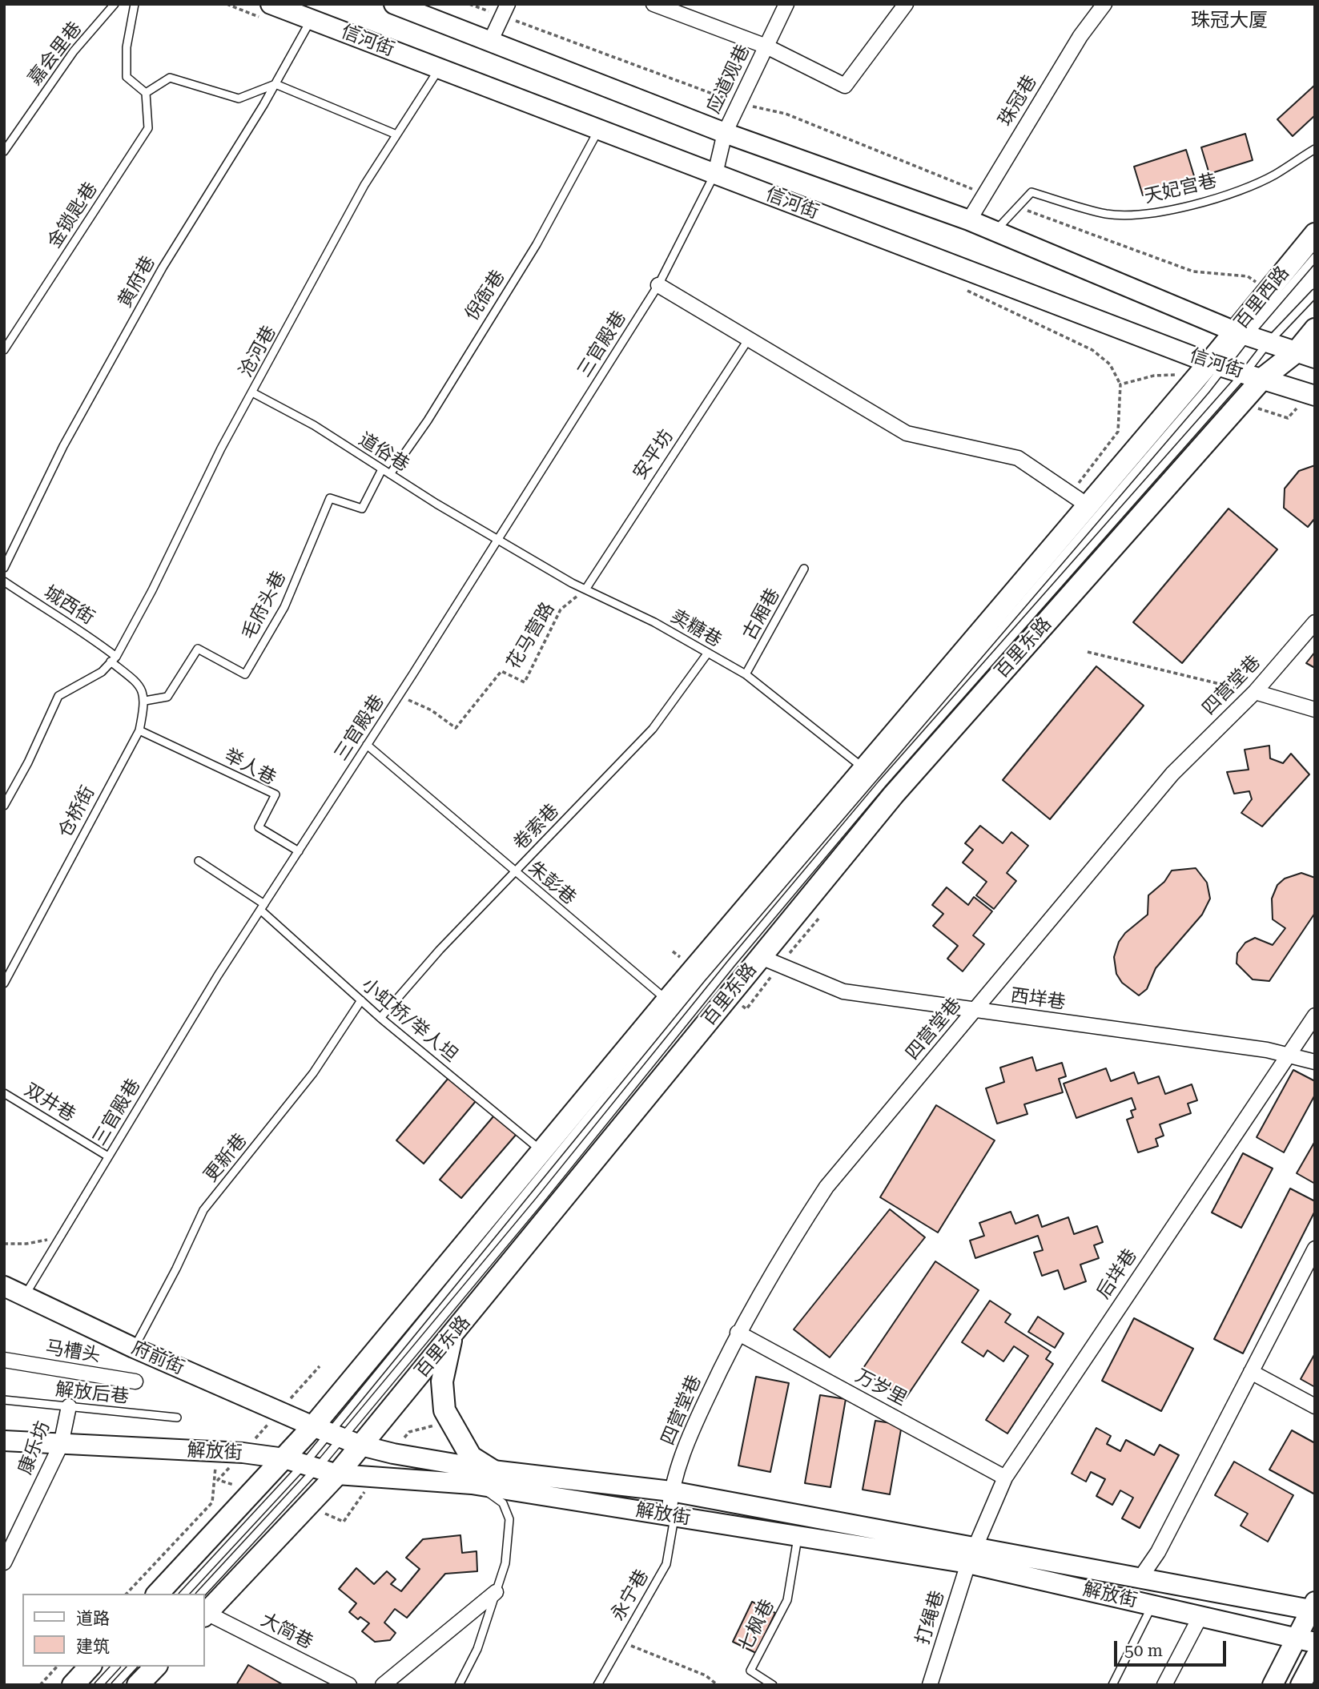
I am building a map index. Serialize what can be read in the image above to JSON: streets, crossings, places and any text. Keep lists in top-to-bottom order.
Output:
{
  "streets": {
    "main road": [
      "信河街",
      "百里西路",
      "百里东路",
      "府前街",
      "解放街"
    ],
    "street": [
      "应道观巷",
      "珠冠巷",
      "四营堂巷",
      "西垟巷",
      "后垟巷",
      "马槽头",
      "万岁里",
      "康乐坊",
      "打绳巷",
      "大简巷"
    ],
    "lane": [
      "嘉会里巷",
      "天妃宫巷",
      "金锁匙巷",
      "黄府巷",
      "倪衙巷",
      "三官殿巷",
      "沧河巷",
      "道俗巷",
      "安平坊",
      "城西街",
      "毛府头巷",
      "古厢巷",
      "卖糖巷",
      "举人巷",
      "仓桥街",
      "卷索巷",
      "朱彭巷",
      "小虹桥/举人坦",
      "双井巷",
      "更新巷",
      "解放后巷",
      "永宁巷",
      "七枫巷"
    ],
    "path": ["花马营路"]
  },
  "crossings": [
    ["信河街", "应道观巷"],
    ["信河街", "珠冠巷"],
    ["信河街", "天妃宫巷"],
    ["信河街", "黄府巷"],
    ["信河街", "倪衙巷"],
    ["信河街", "百里西路"],
    ["信河街", "三官殿巷"],
    ["信河街", "沧河巷"],
    ["信河街", "百里东路"],
    ["应道观巷", "三官殿巷"],
    ["倪衙巷", "道俗巷"],
    ["百里西路", "百里东路"],
    ["三官殿巷", "道俗巷"],
    ["三官殿巷", "卖糖巷"],
    ["三官殿巷", "花马营路"],
    ["三官殿巷", "举人巷"],
    ["三官殿巷", "朱彭巷"],
    ["三官殿巷", "小虹桥/举人坦"],
    ["三官殿巷", "双井巷"],
    ["三官殿巷", "府前街"],
    ["沧河巷", "道俗巷"],
    ["沧河巷", "城西街"],
    ["道俗巷", "毛府头巷"],
    ["道俗巷", "卖糖巷"],
    ["安平坊", "卖糖巷"],
    ["安平坊", "花马营路"],
    ["毛府头巷", "仓桥街"],
    ["古厢巷", "卖糖巷"],
    ["卖糖巷", "花马营路"],
    ["卖糖巷", "百里东路"],
    ["卖糖巷", "卷索巷"],
    ["百里东路", "朱彭巷"],
    ["百里东路", "西垟巷"],
    ["百里东路", "小虹桥/举人坦"],
    ["百里东路", "府前街"],
    ["百里东路", "解放街"],
    ["四营堂巷", "西垟巷"],
    ["四营堂巷", "万岁里"],
    ["四营堂巷", "解放街"],
    ["四营堂巷", "永宁巷"],
    ["举人巷", "仓桥街"],
    ["卷索巷", "朱彭巷"],
    ["卷索巷", "小虹桥/举人坦"],
    ["西垟巷", "后垟巷"],
    ["小虹桥/举人坦", "更新巷"],
    ["更新巷", "府前街"],
    ["后垟巷", "万岁里"],
    ["后垟巷", "解放街"],
    ["后垟巷", "打绳巷"],
    ["府前街", "解放街"],
    ["解放后巷", "康乐坊"],
    ["康乐坊", "解放街"],
    ["解放街", "永宁巷"],
    ["解放街", "打绳巷"],
    ["解放街", "七枫巷"]
  ],
  "districts": ["珠冠大厦"],
  "legend": ["道路", "建筑"],
  "scale_bar": "50 m"
}
